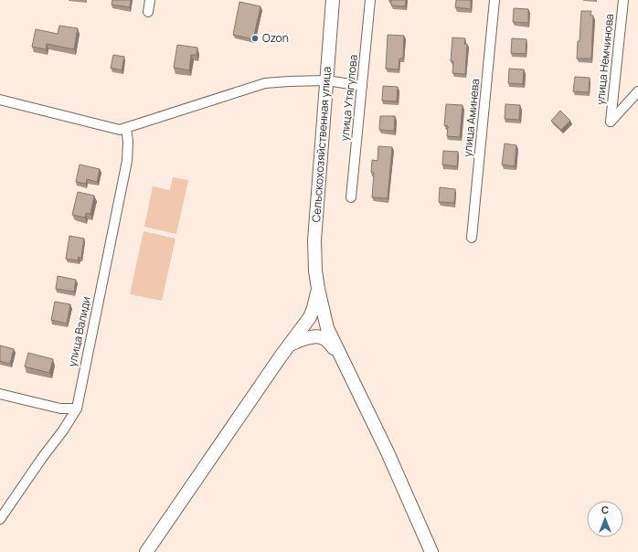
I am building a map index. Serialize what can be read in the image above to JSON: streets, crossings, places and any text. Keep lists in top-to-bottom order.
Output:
{
  "streets": {
    "main road": ["Сельскохозяйственная улица"],
    "street": [
      "улица Немчинова",
      "улица Утягулова",
      "улица Аминева",
      "улица Валиди"
    ]
  },
  "places": ["Ozon"],
  "north": "top"
}
